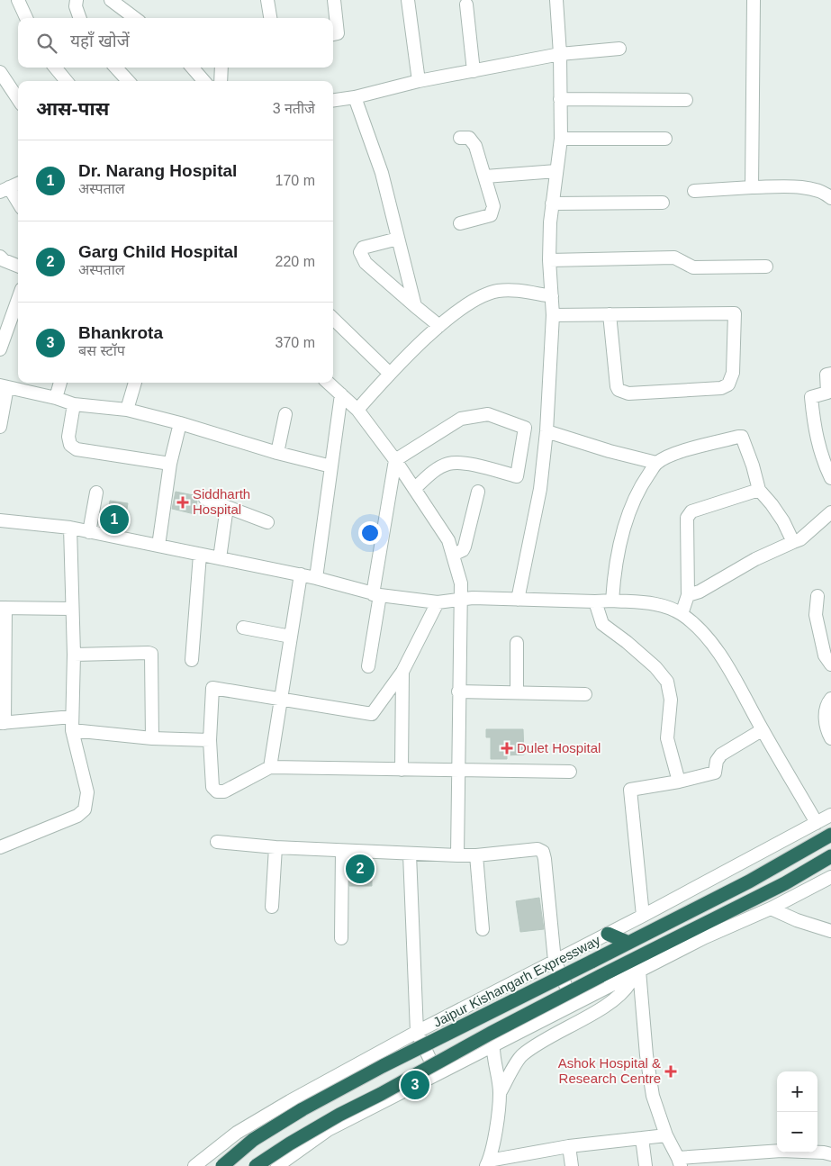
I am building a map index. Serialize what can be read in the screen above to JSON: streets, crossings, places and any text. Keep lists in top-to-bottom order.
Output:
{
  "streets": {
    "highway": ["Jaipur Kishangarh Expressway"]
  },
  "places": {
    "health": ["Siddharth Hospital", "Dulet Hospital", "Ashok Hospital & Research Centre"]
  },
  "page": {
    "search": "यहाँ खोजें",
    "heading": ["आस-पास", "3 नतीजे"],
    "list": [
      {
        "mark": "1",
        "name": "Dr. Narang Hospital",
        "note": "अस्पताल",
        "value": "170 m"
      },
      {
        "mark": "2",
        "name": "Garg Child Hospital",
        "note": "अस्पताल",
        "value": "220 m"
      },
      {
        "mark": "3",
        "name": "Bhankrota",
        "note": "बस स्टॉप",
        "value": "370 m"
      }
    ],
    "pins": ["1", "2", "3"],
    "map_buttons": ["+", "−"]
  }
}
